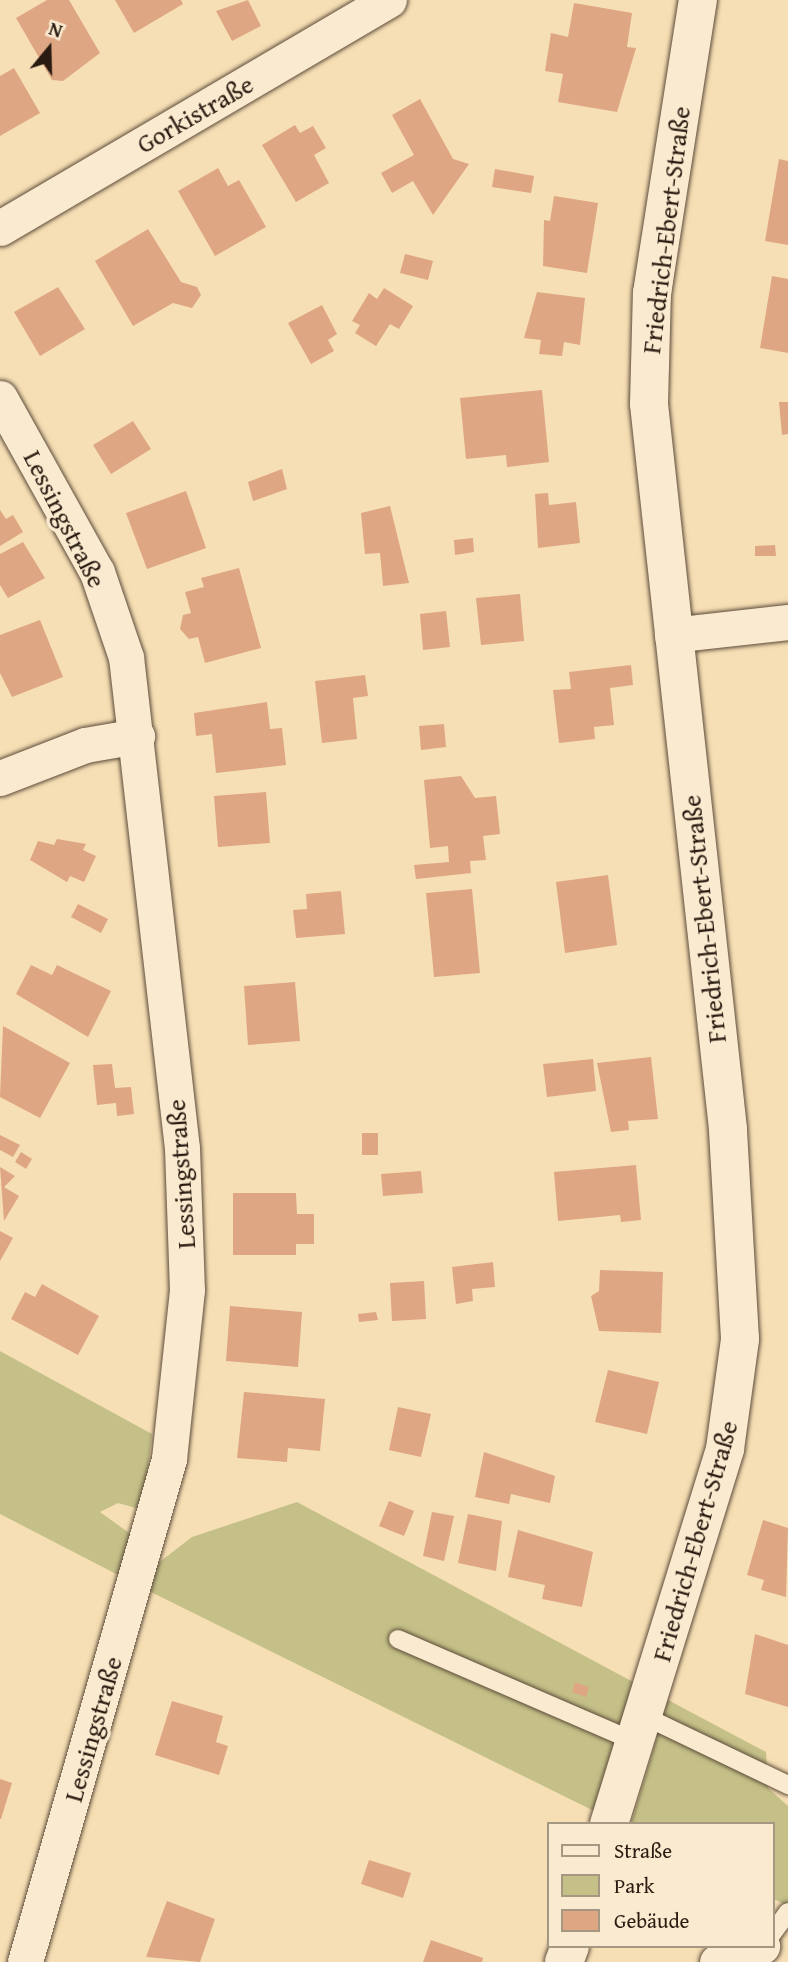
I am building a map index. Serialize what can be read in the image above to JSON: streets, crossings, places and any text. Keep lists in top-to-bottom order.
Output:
{
  "streets": {
    "street": ["Gorkistraße", "Friedrich-Ebert-Straße", "Lessingstraße"]
  },
  "legend": ["Straße", "Park", "Gebäude"],
  "north": "top"
}
